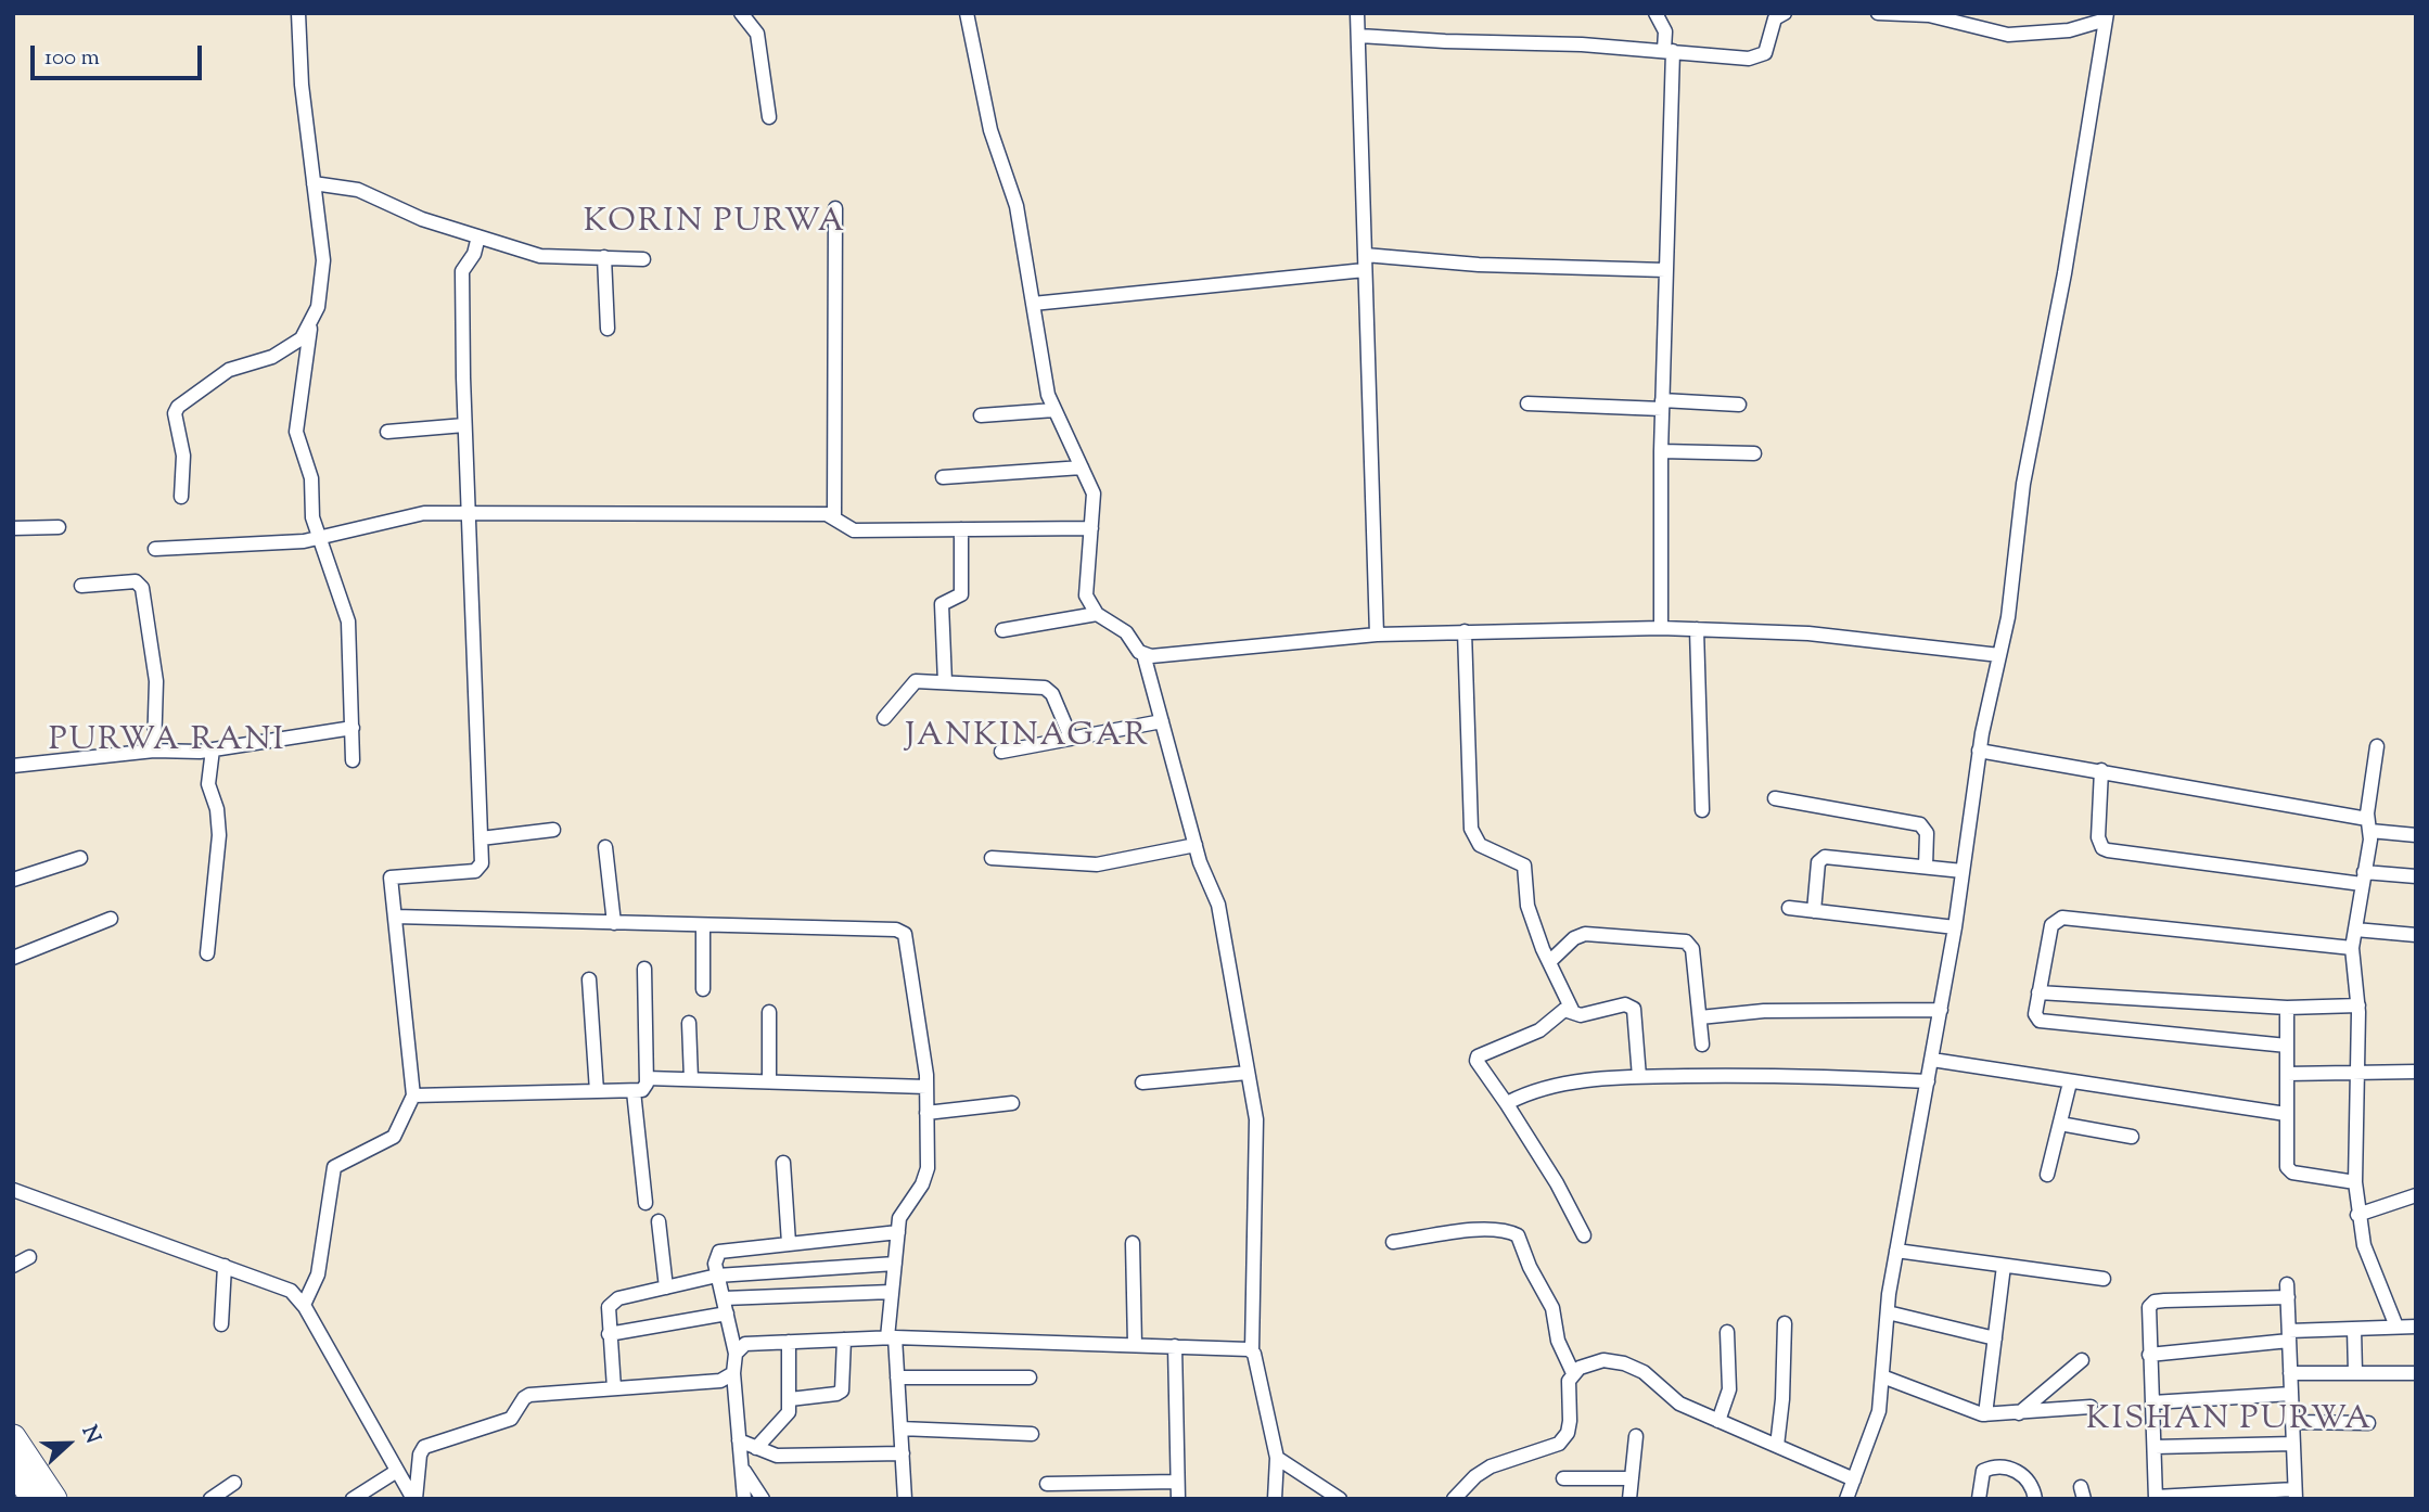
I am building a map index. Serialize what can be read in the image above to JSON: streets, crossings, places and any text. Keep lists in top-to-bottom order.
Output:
{
  "districts": [
    "KORIN PURWA",
    "JANKINAGAR",
    "PURWA RANI",
    "KISHAN PURWA"
  ],
  "scale_bar": "100 m",
  "north": "right"
}
